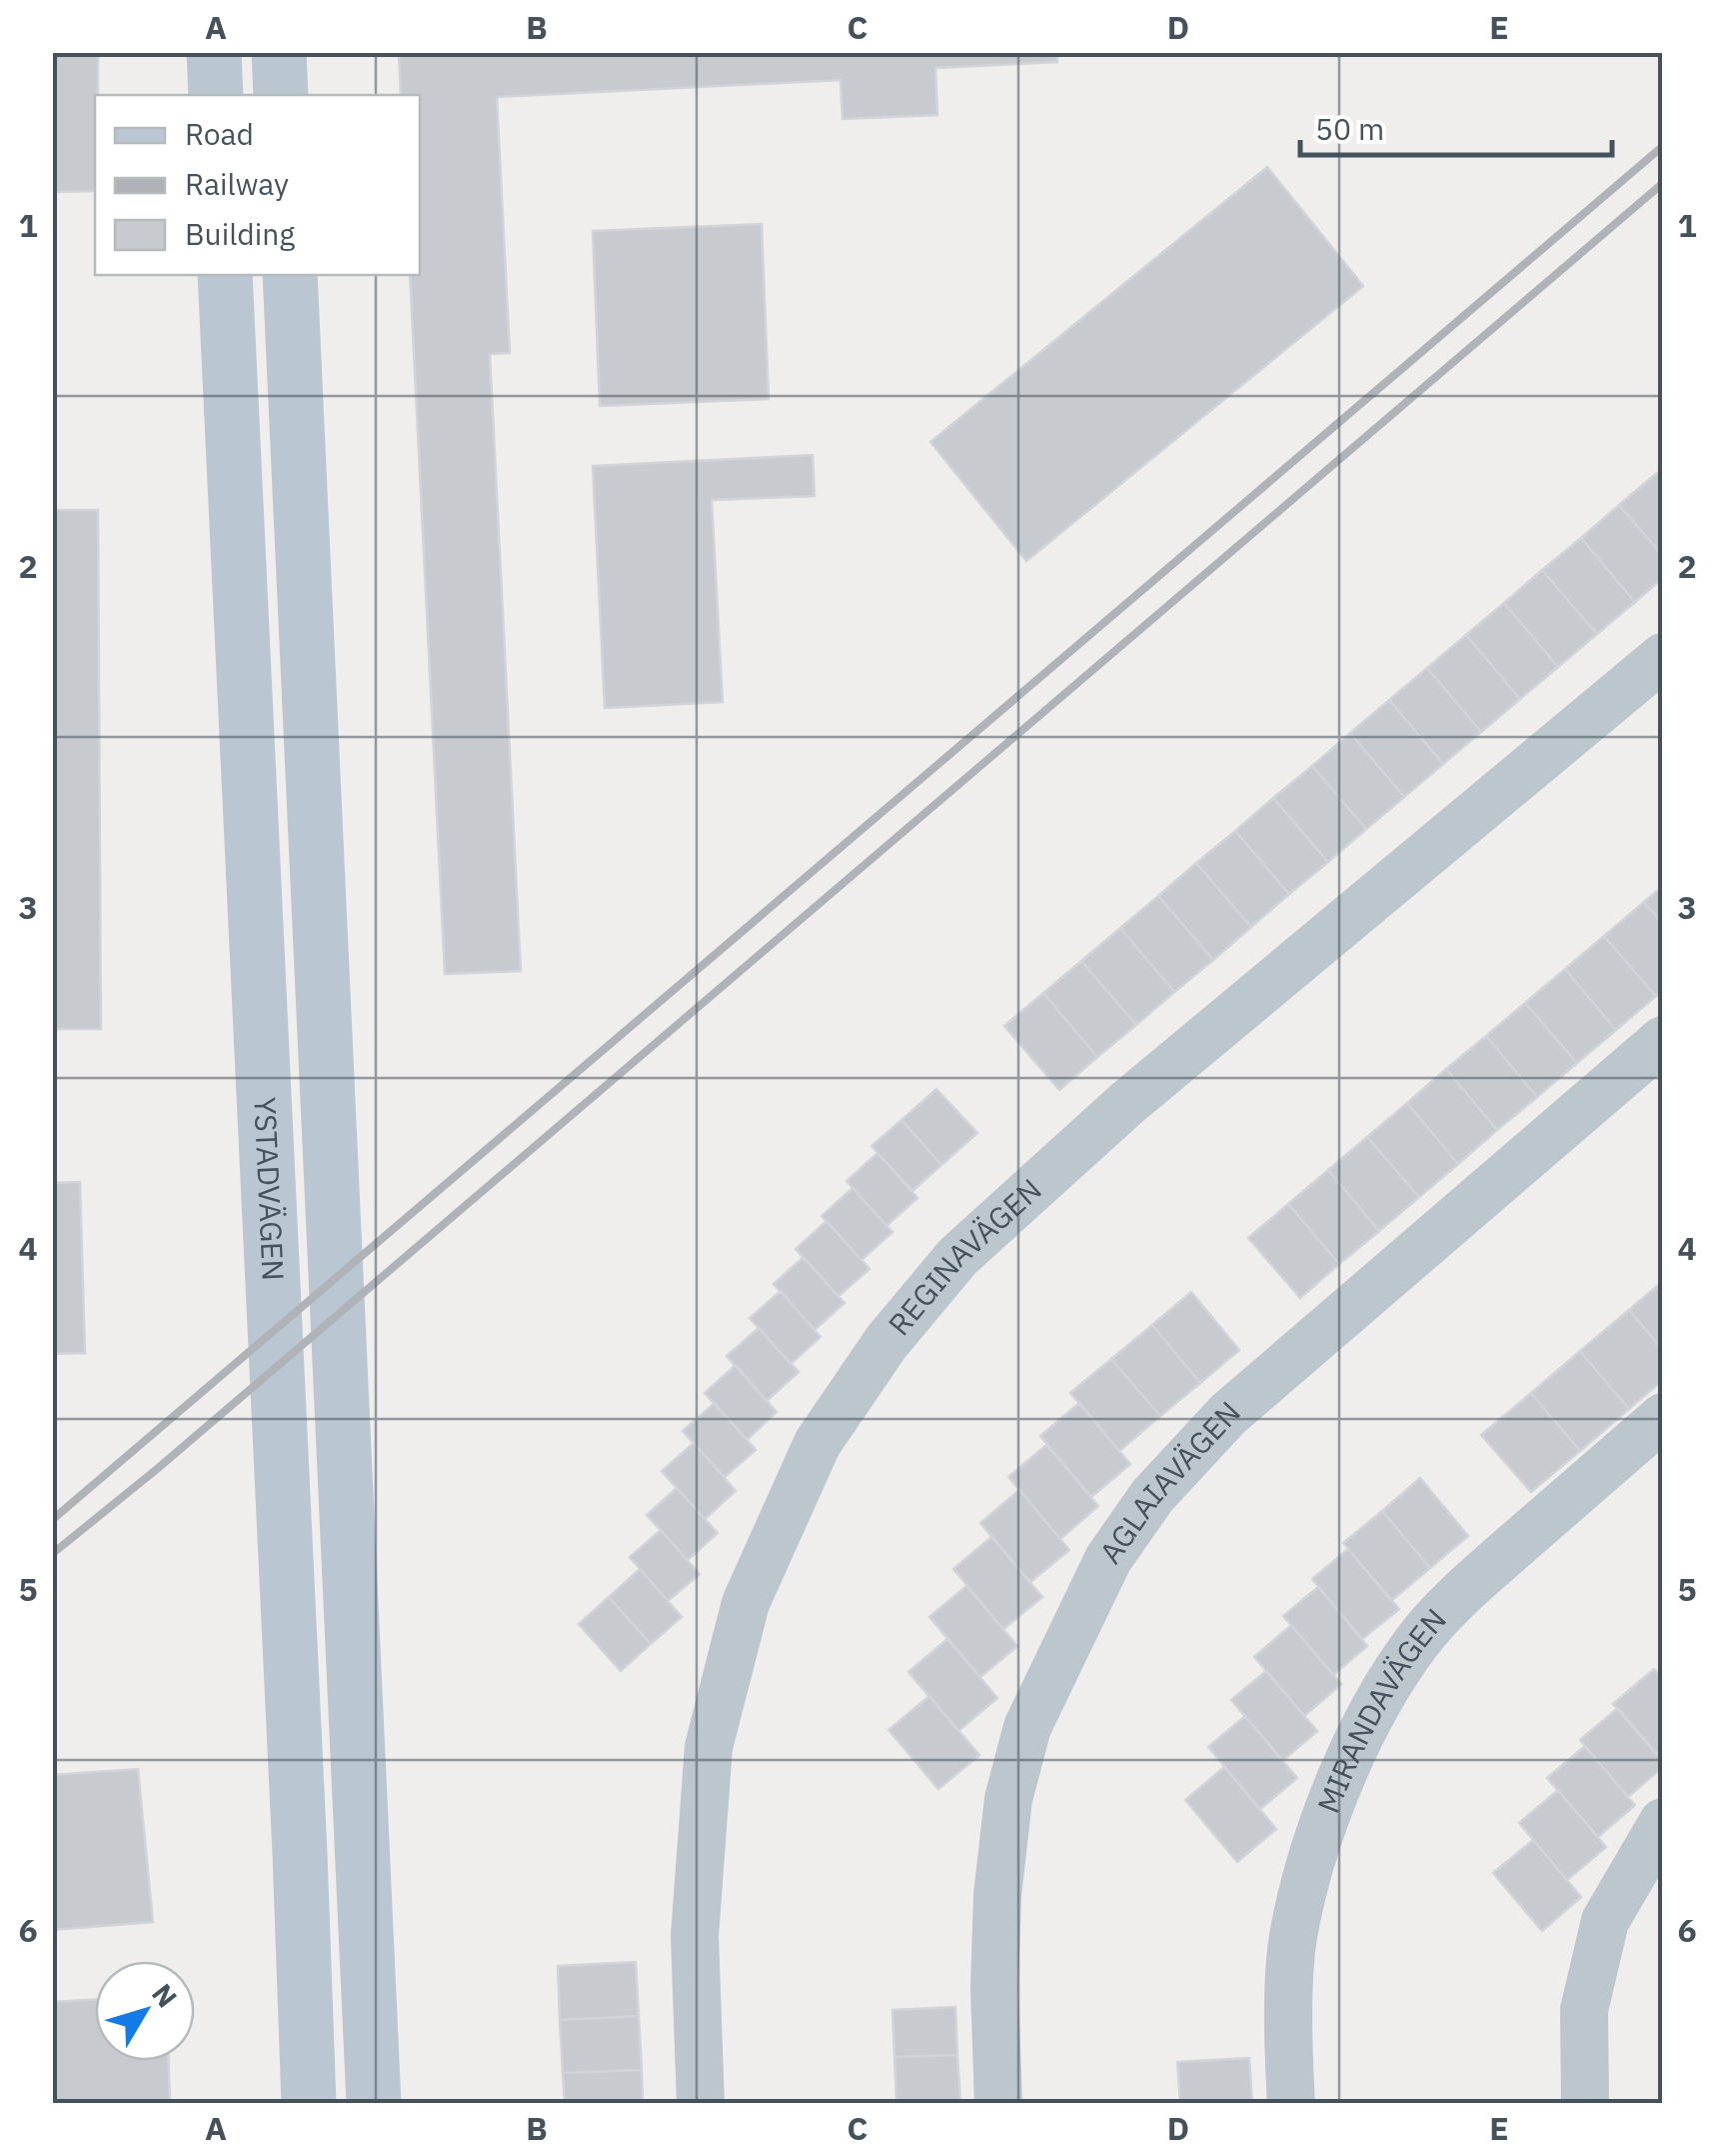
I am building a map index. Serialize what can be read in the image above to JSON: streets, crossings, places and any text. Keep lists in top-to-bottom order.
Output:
{
  "streets": {
    "main road": ["YSTADVÄGEN"],
    "street": ["REGINAVÄGEN", "AGLAIAVÄGEN", "MIRANDAVÄGEN"]
  },
  "legend": ["Road", "Railway", "Building"],
  "scale_bar": "50 m",
  "north": "top right",
  "grid": {
    "columns": [
      "A",
      "B",
      "C",
      "D",
      "E"
    ],
    "rows": [
      "1",
      "2",
      "3",
      "4",
      "5",
      "6"
    ]
  }
}
